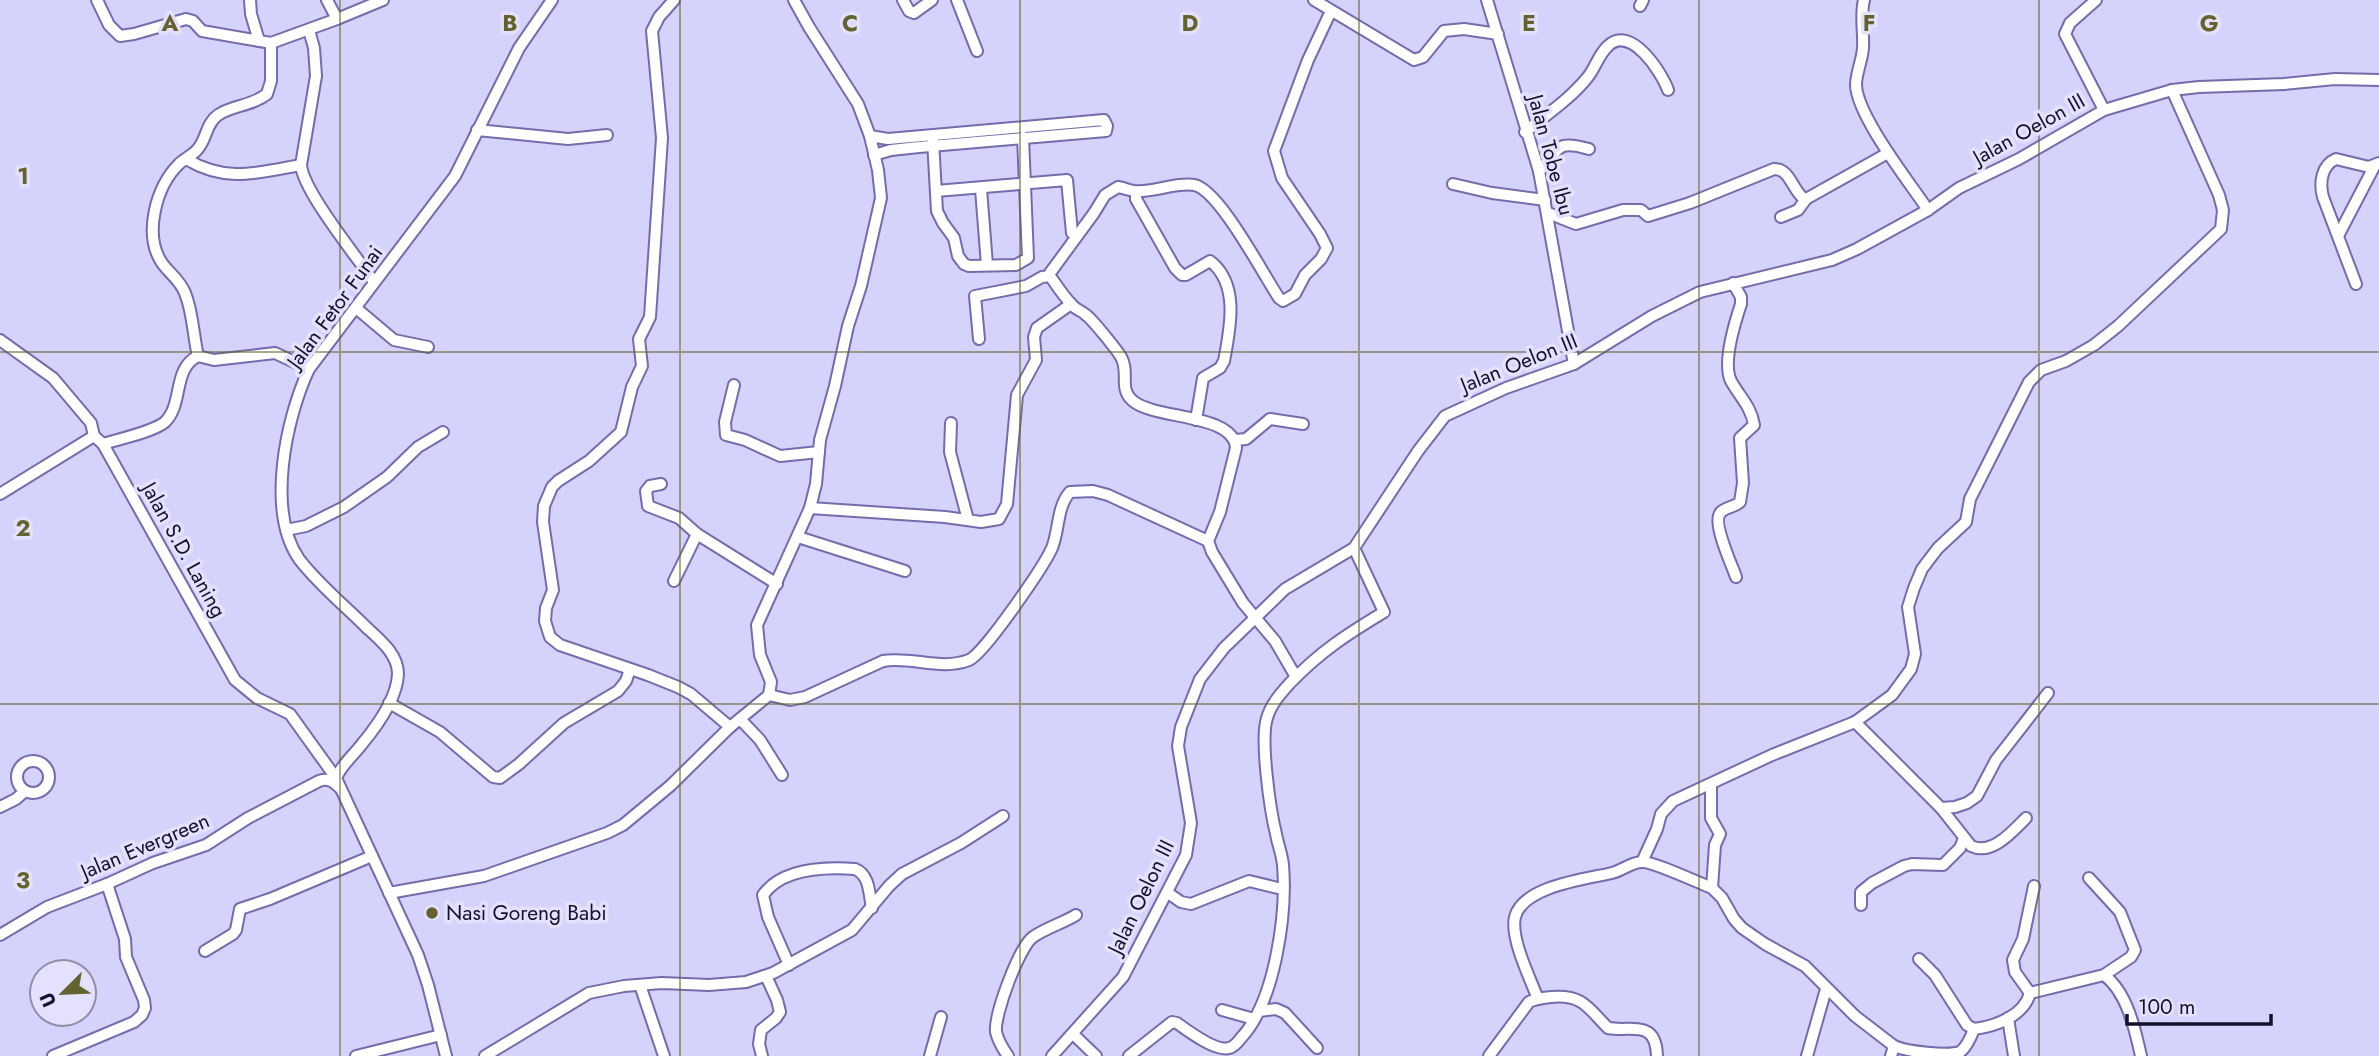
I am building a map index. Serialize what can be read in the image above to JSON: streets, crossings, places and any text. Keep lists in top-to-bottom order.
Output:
{
  "streets": {
    "street": [
      "Jalan Oelon III",
      "Jalan Tobe Ibu",
      "Jalan Fetor Funai",
      "Jalan S.D. Laning",
      "Jalan Evergreen"
    ]
  },
  "crossings": [
    ["Jalan Oelon III", "Jalan Tobe Ibu"],
    ["Jalan Fetor Funai", "Jalan S.D. Laning"],
    ["Jalan Fetor Funai", "Jalan Evergreen"],
    ["Jalan S.D. Laning", "Jalan Evergreen"]
  ],
  "places": ["Nasi Goreng Babi"],
  "scale_bar": "100 m",
  "north": "bottom left",
  "grid": {
    "columns": [
      "A",
      "B",
      "C",
      "D",
      "E",
      "F",
      "G"
    ],
    "rows": ["1", "2", "3"]
  }
}
